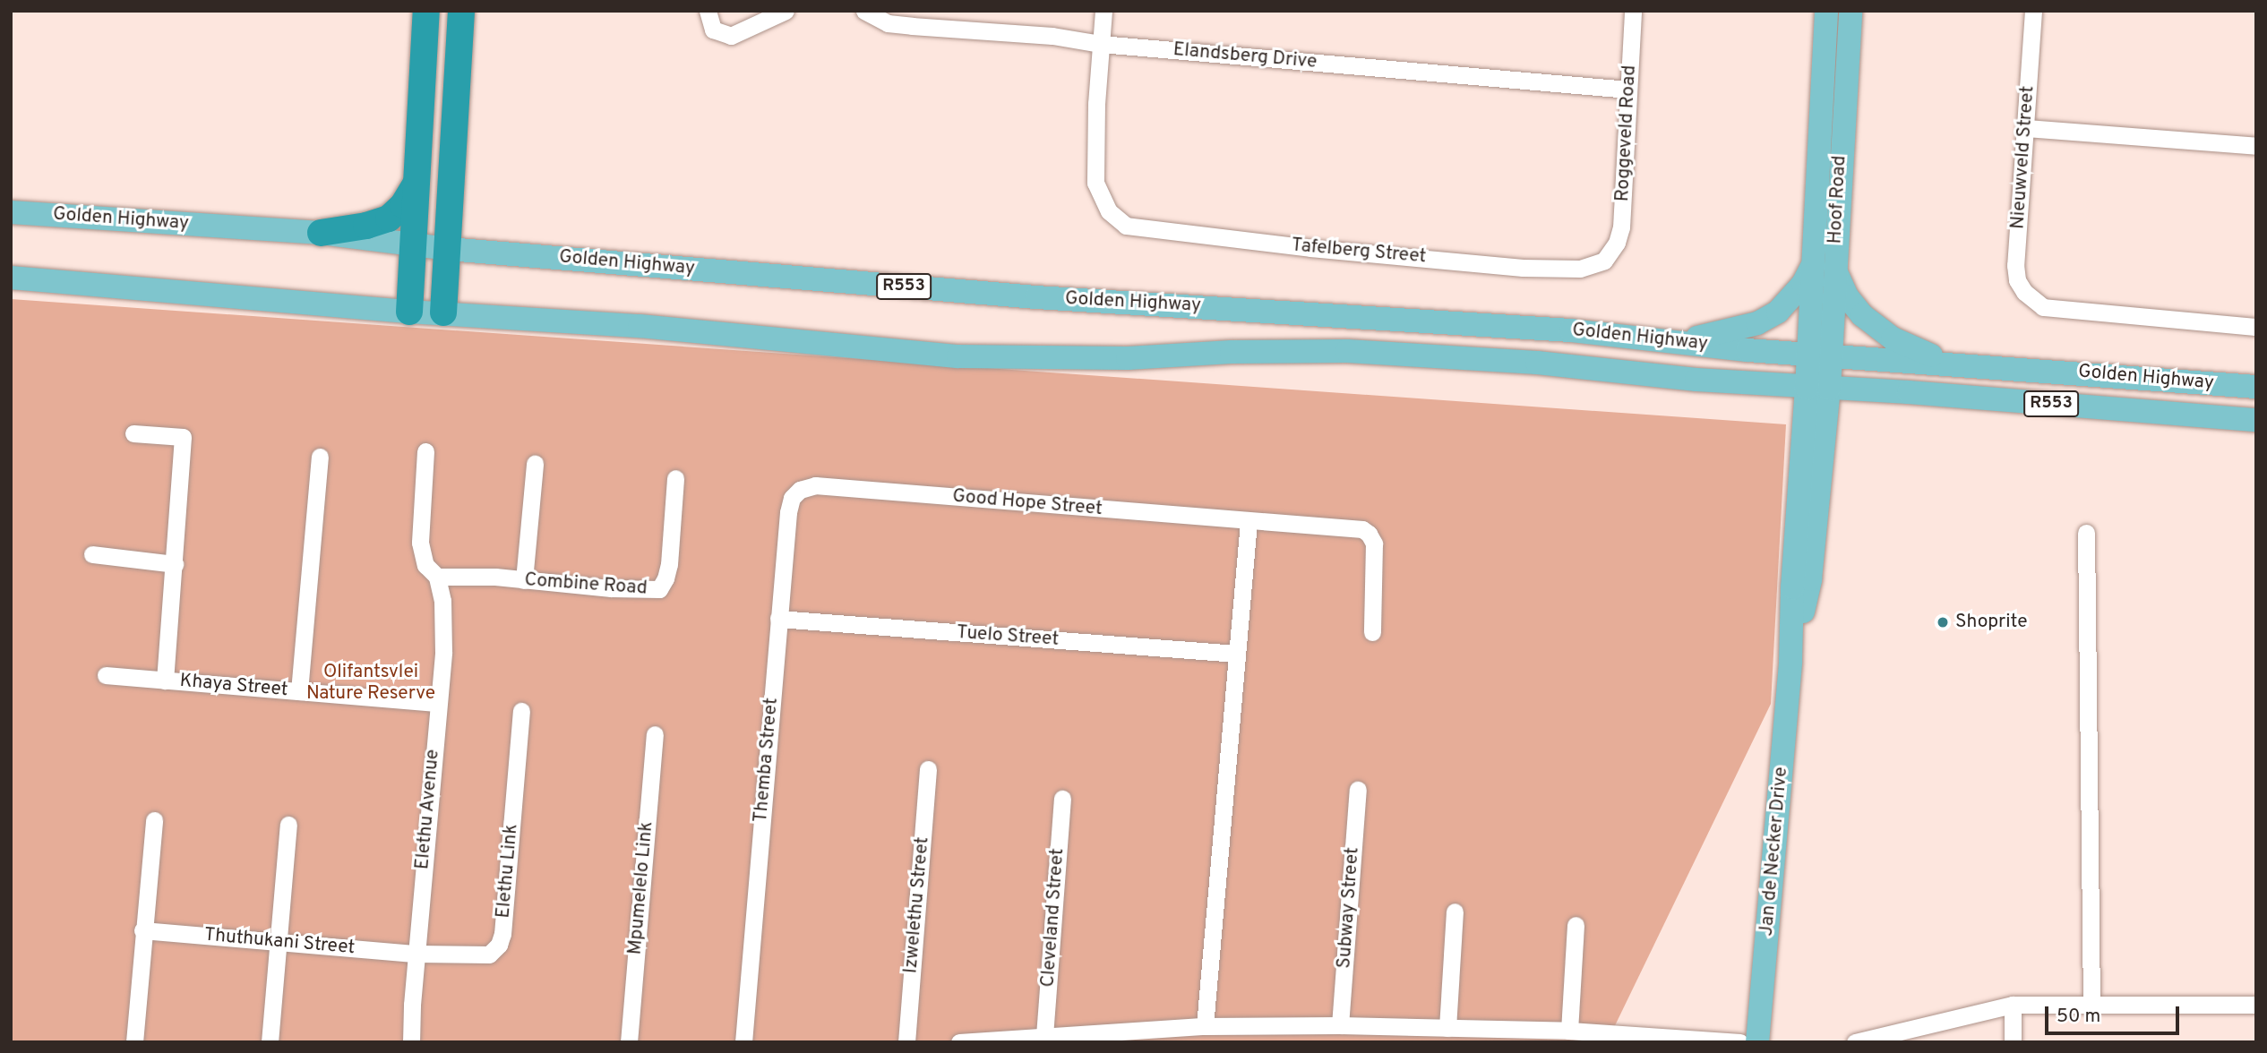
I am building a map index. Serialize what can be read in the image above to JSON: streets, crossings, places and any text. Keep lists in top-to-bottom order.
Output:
{
  "streets": {
    "main road": [
      "Hoof Road",
      "Golden Highway",
      "R553",
      "Jan de Necker Drive"
    ],
    "street": [
      "Elandsberg Drive",
      "Roggeveld Road",
      "Nieuwveld Street",
      "Tafelberg Street",
      "Good Hope Street",
      "Combine Road",
      "Tuelo Street",
      "Khaya Street",
      "Themba Street",
      "Elethu Avenue",
      "Elethu Link",
      "Mpumelelo Link",
      "Izwelethu Street",
      "Subway Street",
      "Cleveland Street",
      "Thuthukani Street"
    ]
  },
  "crossings": [
    ["Elandsberg Drive", "Roggeveld Road"],
    ["Elandsberg Drive", "Tafelberg Street"],
    ["Roggeveld Road", "Tafelberg Street"],
    ["Hoof Road", "Golden Highway"],
    ["Hoof Road", "Jan de Necker Drive"],
    ["Golden Highway", "Jan de Necker Drive"],
    ["Good Hope Street", "Themba Street"],
    ["Combine Road", "Elethu Avenue"],
    ["Tuelo Street", "Themba Street"],
    ["Khaya Street", "Elethu Avenue"],
    ["Elethu Avenue", "Elethu Link"],
    ["Elethu Avenue", "Thuthukani Street"],
    ["Elethu Link", "Thuthukani Street"]
  ],
  "parks": ["Olifantsvlei Nature Reserve"],
  "places": ["Shoprite"],
  "scale_bar": "50 m"
}
